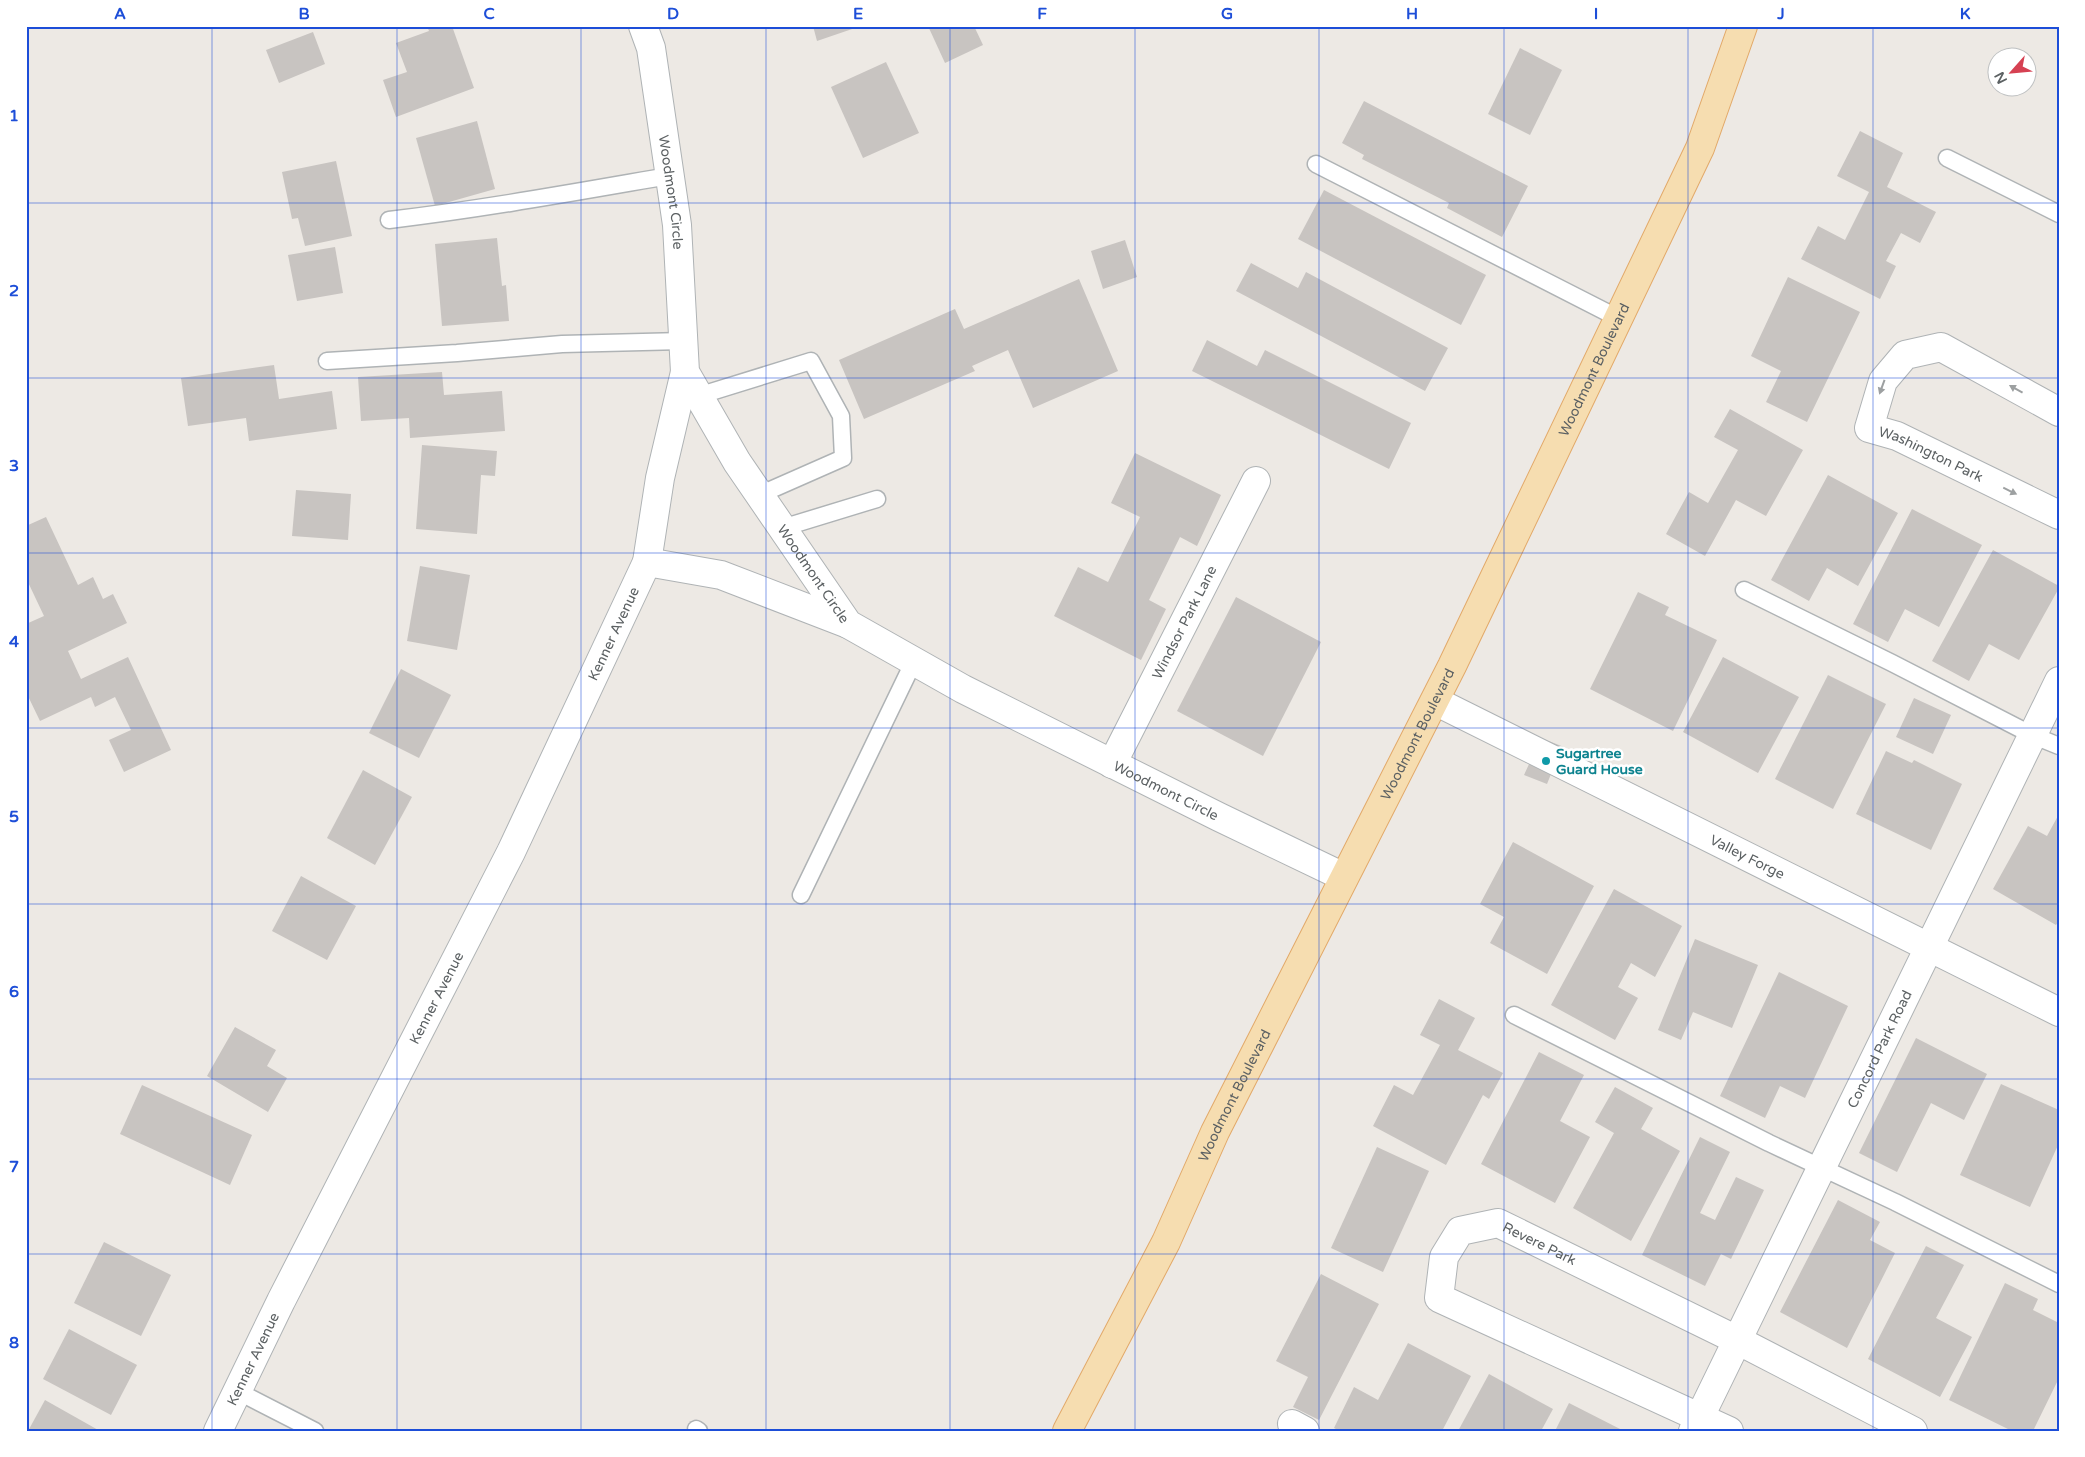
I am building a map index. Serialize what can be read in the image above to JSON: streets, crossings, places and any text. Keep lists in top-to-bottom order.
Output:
{
  "streets": {
    "main road": ["Woodmont Boulevard"],
    "street": [
      "Woodmont Circle",
      "Washington Park",
      "Windsor Park Lane",
      "Kenner Avenue",
      "Valley Forge",
      "Concord Park Road",
      "Revere Park"
    ]
  },
  "crossings": [
    ["Woodmont Circle", "Woodmont Boulevard"],
    ["Woodmont Circle", "Windsor Park Lane"],
    ["Woodmont Circle", "Kenner Avenue"],
    ["Woodmont Boulevard", "Valley Forge"],
    ["Valley Forge", "Concord Park Road"],
    ["Concord Park Road", "Revere Park"]
  ],
  "places": ["Sugartree Guard House"],
  "north": "bottom left",
  "grid": {
    "columns": [
      "A",
      "B",
      "C",
      "D",
      "E",
      "F",
      "G",
      "H",
      "I",
      "J",
      "K"
    ],
    "rows": [
      "1",
      "2",
      "3",
      "4",
      "5",
      "6",
      "7",
      "8"
    ]
  }
}
